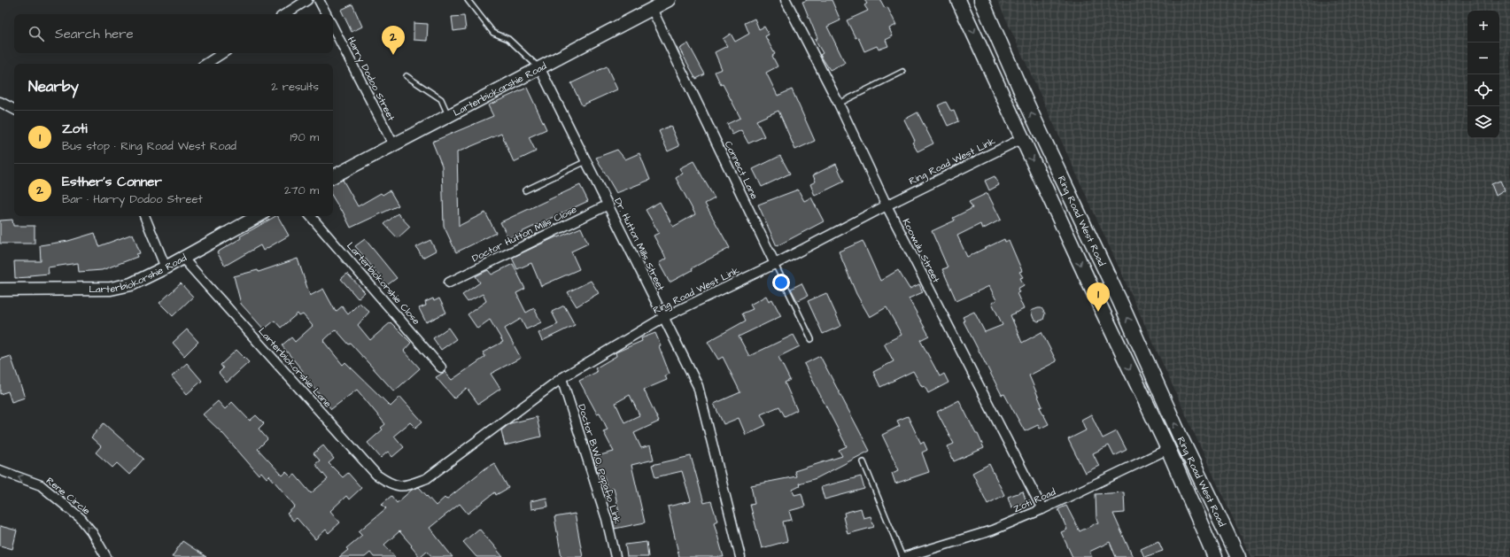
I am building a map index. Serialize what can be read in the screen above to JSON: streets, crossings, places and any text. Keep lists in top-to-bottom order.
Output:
{
  "streets": {
    "main road": ["Ring Road West Road"],
    "street": [
      "Harry Dodoo Street",
      "Larterbiokorshie Road",
      "Ring Road West Link",
      "Connect Lane",
      "Doctor Hutton Mills Close",
      "Dr. Hutton Mills Street",
      "Koowulu Street",
      "Larterbiokorshie Close",
      "Larterbiokorshie Lane",
      "Doctor B.W.O. Papafio Link",
      "Rene Circle",
      "Zoti Road"
    ]
  },
  "crossings": [
    ["Harry Dodoo Street", "Larterbiokorshie Road"],
    ["Larterbiokorshie Road", "Connect Lane"],
    ["Larterbiokorshie Road", "Dr. Hutton Mills Street"],
    ["Larterbiokorshie Road", "Larterbiokorshie Lane"],
    ["Ring Road West Link", "Connect Lane"],
    ["Ring Road West Link", "Ring Road West Road"],
    ["Ring Road West Link", "Dr. Hutton Mills Street"],
    ["Ring Road West Link", "Koowulu Street"],
    ["Ring Road West Link", "Larterbiokorshie Lane"],
    ["Ring Road West Link", "Doctor B.W.O. Papafio Link"],
    ["Ring Road West Road", "Zoti Road"],
    ["Doctor Hutton Mills Close", "Dr. Hutton Mills Street"],
    ["Koowulu Street", "Zoti Road"]
  ],
  "one_way": ["Rene Circle"],
  "page": {
    "map_buttons": ["+", "−"],
    "search": "Search here",
    "pins": ["2", "1"],
    "heading": ["Nearby", "2 results"],
    "list": [
      {
        "mark": "1",
        "name": "Zoti",
        "note": "Bus stop · Ring Road West Road",
        "value": "190 m"
      },
      {
        "mark": "2",
        "name": "Esther's Conner",
        "note": "Bar · Harry Dodoo Street",
        "value": "270 m"
      }
    ]
  }
}
